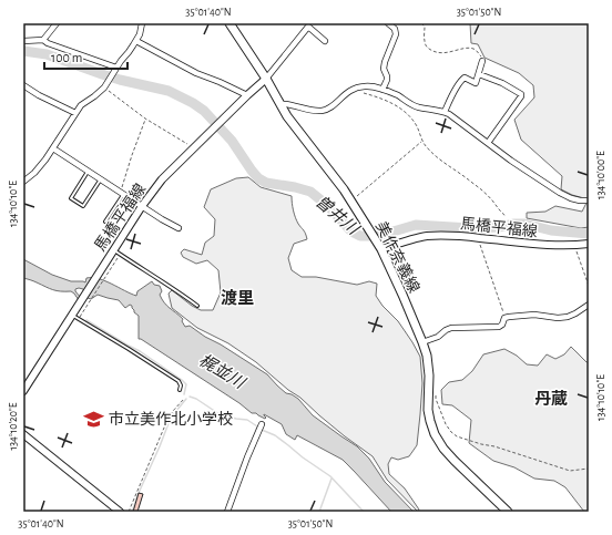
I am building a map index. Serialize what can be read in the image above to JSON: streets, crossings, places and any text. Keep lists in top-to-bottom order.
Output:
{
  "streets": {
    "main road": ["馬橋平福線", "美作奈義線"]
  },
  "crossings": [
    ["馬橋平福線", "美作奈義線"]
  ],
  "districts": ["渡里", "丹蔵"],
  "water": ["曽井川", "梶並川"],
  "places": {
    "school or university": ["市立美作北小学校"]
  },
  "scale_bar": "100 m",
  "coordinates": [
    "35°01'40\"N",
    "35°01'50\"N",
    "134°10'00\"E",
    "134°10'10\"E",
    "134°10'20\"E"
  ]
}
